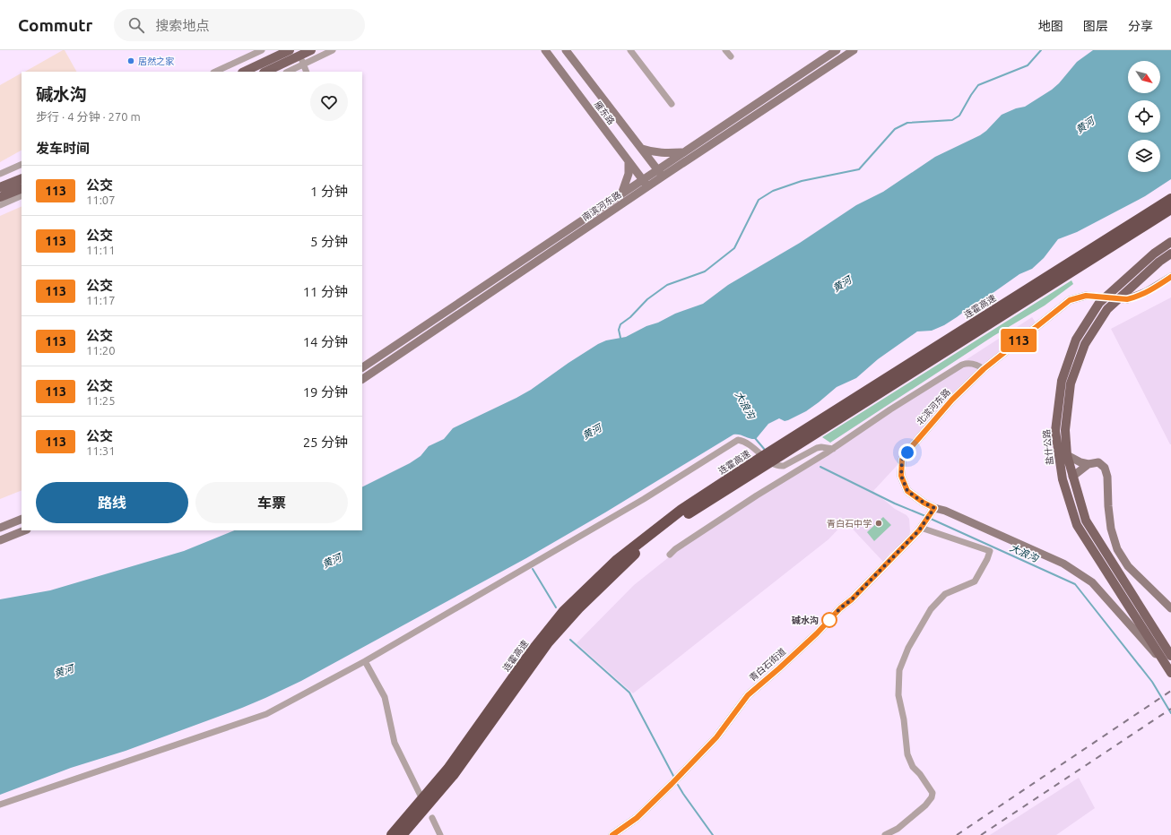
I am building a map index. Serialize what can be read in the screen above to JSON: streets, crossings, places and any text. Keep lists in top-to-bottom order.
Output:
{
  "streets": {
    "highway": ["连霍高速"],
    "main road": [
      "雁东路",
      "南滨河东路",
      "北滨河东路",
      "盐什公路",
      "青白石街道"
    ]
  },
  "crossings": [
    ["雁东路", "南滨河东路"],
    ["北滨河东路", "盐什公路"],
    ["北滨河东路", "青白石街道"],
    ["盐什公路", "青白石街道"]
  ],
  "water": ["黄河", "大浪沟"],
  "places": ["居然之家", "青白石中学", "碱水沟"],
  "lines": ["bus line 113"],
  "north": "bottom right",
  "page": {
    "header": "Commutr",
    "search": "搜索地点",
    "nav": ["地图", "图层", "分享"],
    "on_map": "113",
    "heading": [
      ["碱水沟", "步行 · 4 分钟 · 270 m"],
      "发车时间"
    ],
    "list": [
      {
        "mark": "113",
        "name": "公交",
        "note": "11:07",
        "value": "1 分钟"
      },
      {
        "mark": "113",
        "name": "公交",
        "note": "11:11",
        "value": "5 分钟"
      },
      {
        "mark": "113",
        "name": "公交",
        "note": "11:17",
        "value": "11 分钟"
      },
      {
        "mark": "113",
        "name": "公交",
        "note": "11:20",
        "value": "14 分钟"
      },
      {
        "mark": "113",
        "name": "公交",
        "note": "11:25",
        "value": "19 分钟"
      },
      {
        "mark": "113",
        "name": "公交",
        "note": "11:31",
        "value": "25 分钟"
      }
    ],
    "buttons": ["路线", "车票"]
  }
}
